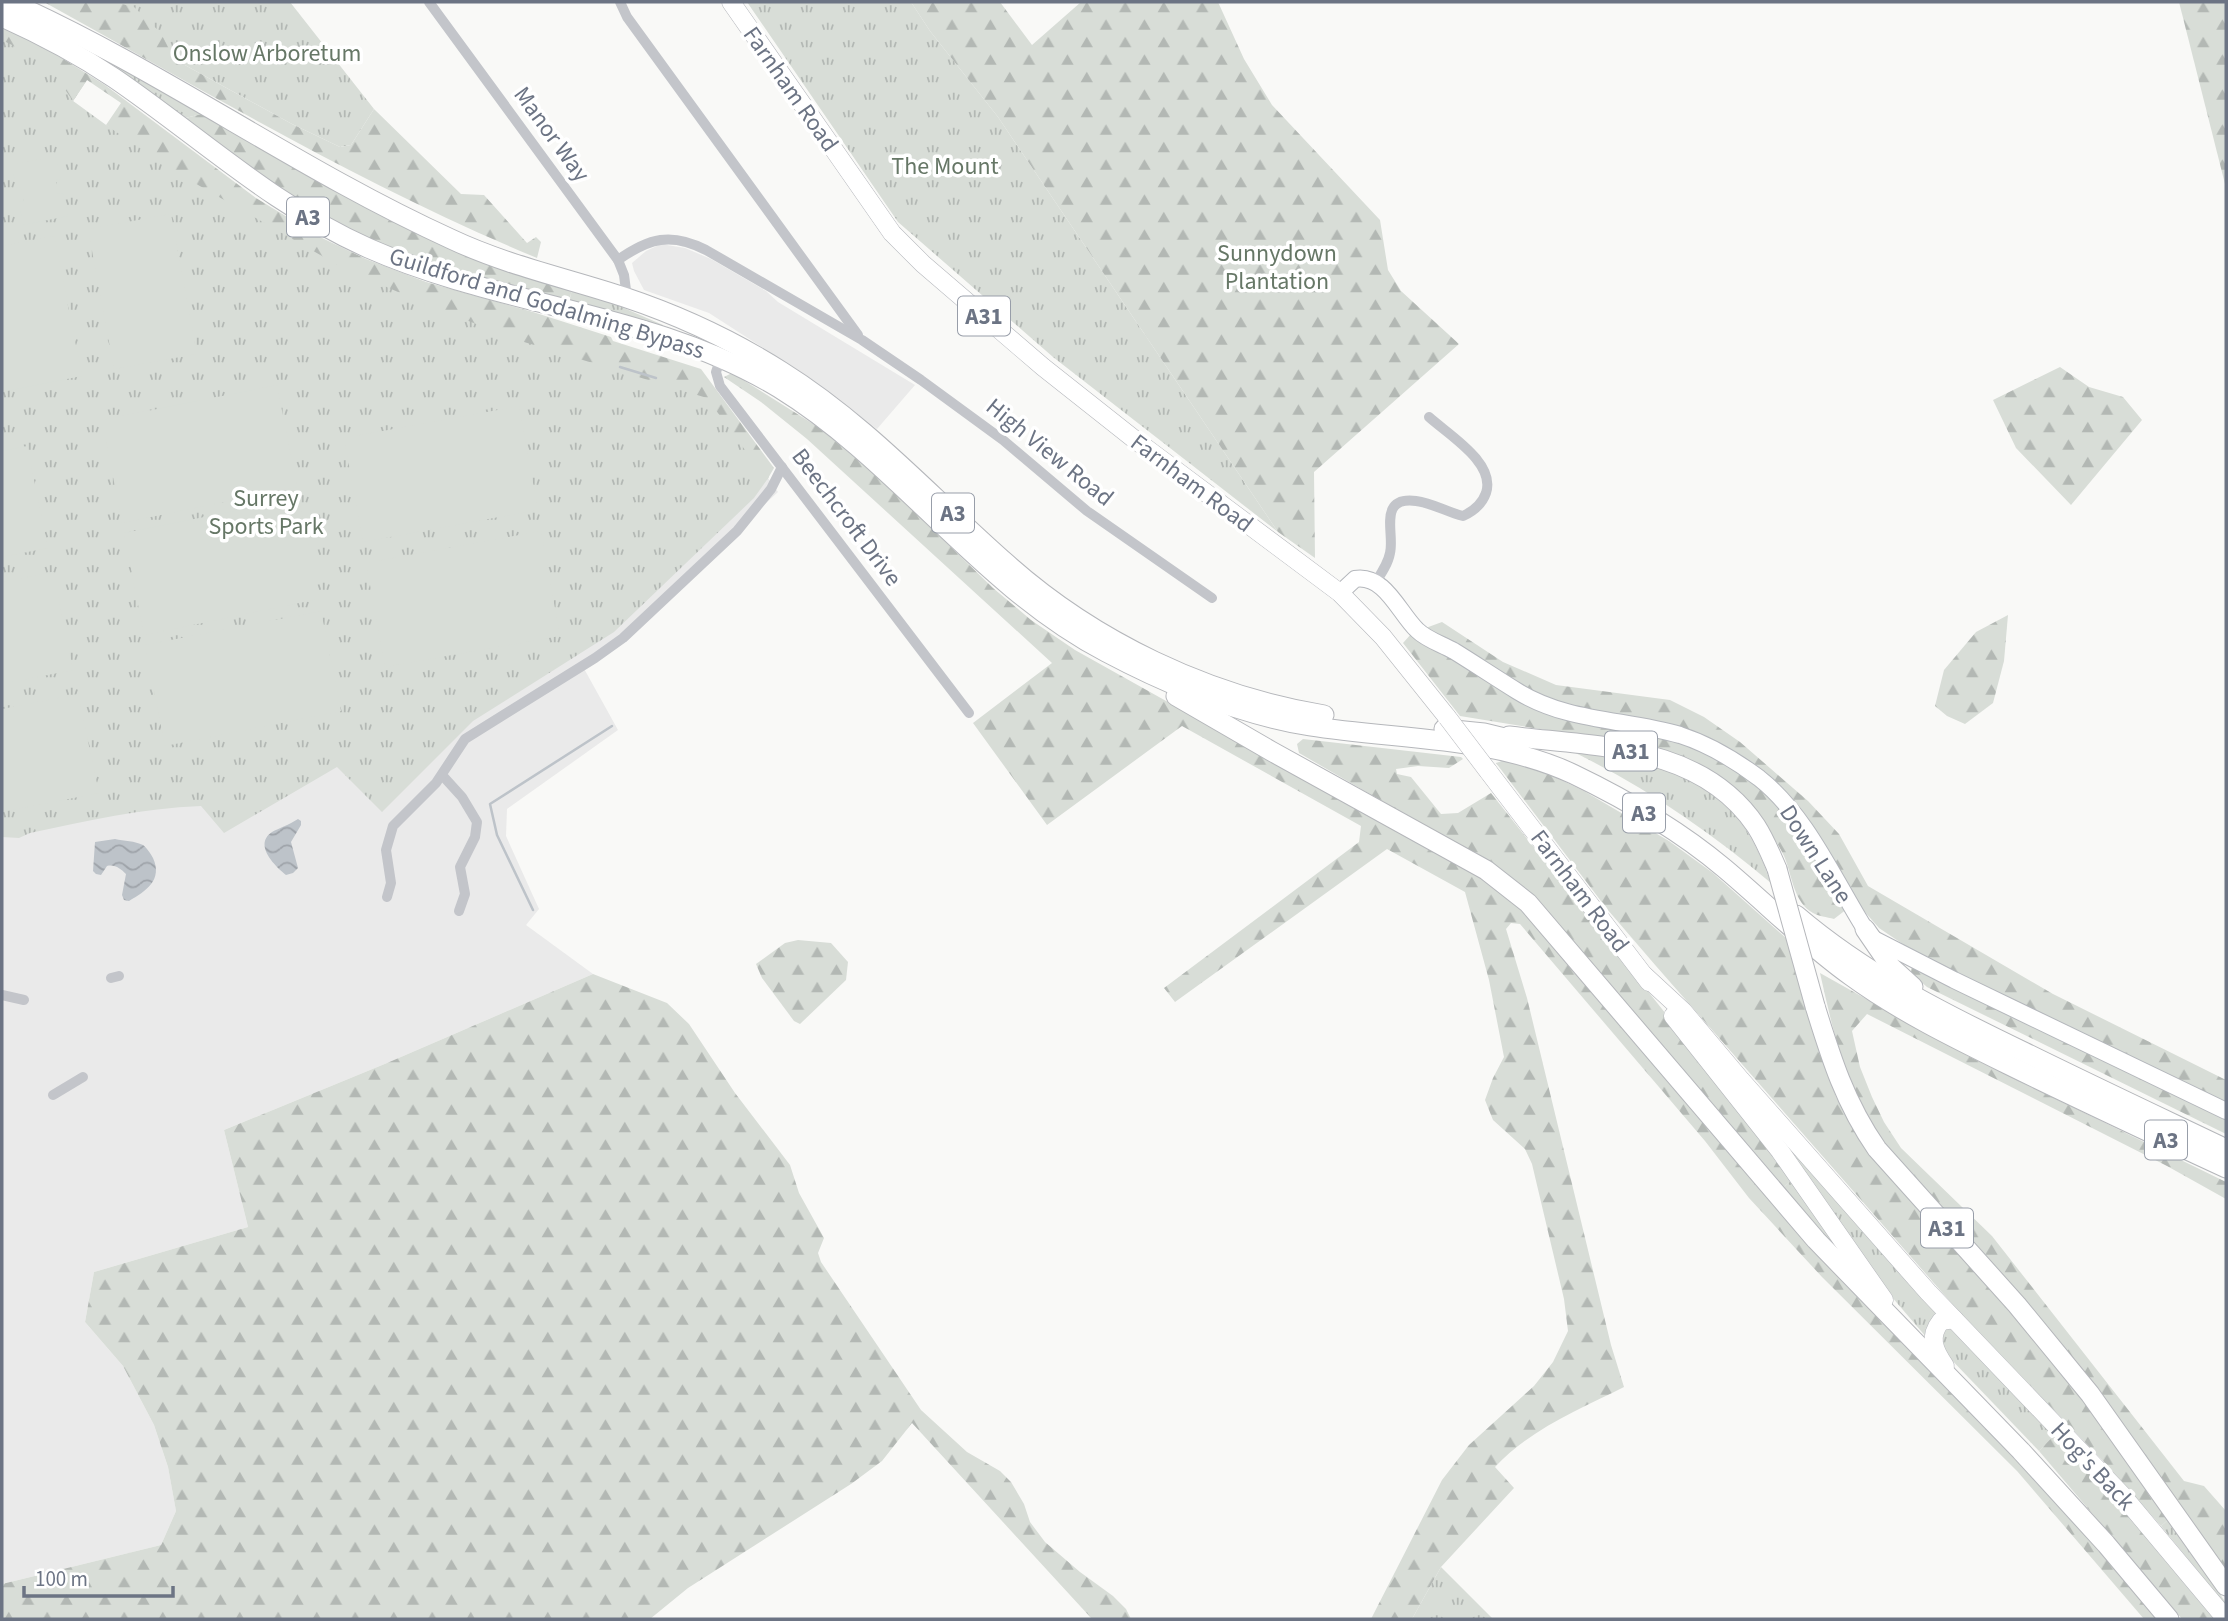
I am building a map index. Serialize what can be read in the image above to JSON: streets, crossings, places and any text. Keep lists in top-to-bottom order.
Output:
{
  "streets": {
    "highway": [
      "A3",
      "Guildford and Godalming Bypass",
      "A31",
      "Hog's Back"
    ],
    "main road": ["Farnham Road"],
    "street": [
      "Manor Way",
      "High View Road",
      "Beechcroft Drive",
      "Down Lane"
    ]
  },
  "crossings": [
    ["Farnham Road", "A3"],
    ["Farnham Road", "A31"],
    ["Farnham Road", "Hog's Back"],
    ["Manor Way", "Guildford and Godalming Bypass"],
    ["Manor Way", "High View Road"],
    ["A3", "Guildford and Godalming Bypass"],
    ["A3", "Hog's Back"],
    ["Guildford and Godalming Bypass", "A31"],
    ["Guildford and Godalming Bypass", "Beechcroft Drive"],
    ["A31", "Hog's Back"]
  ],
  "parks": [
    "Onslow Arboretum",
    "The Mount",
    "Sunnydown Plantation",
    "Surrey Sports Park"
  ],
  "scale_bar": "100 m"
}
